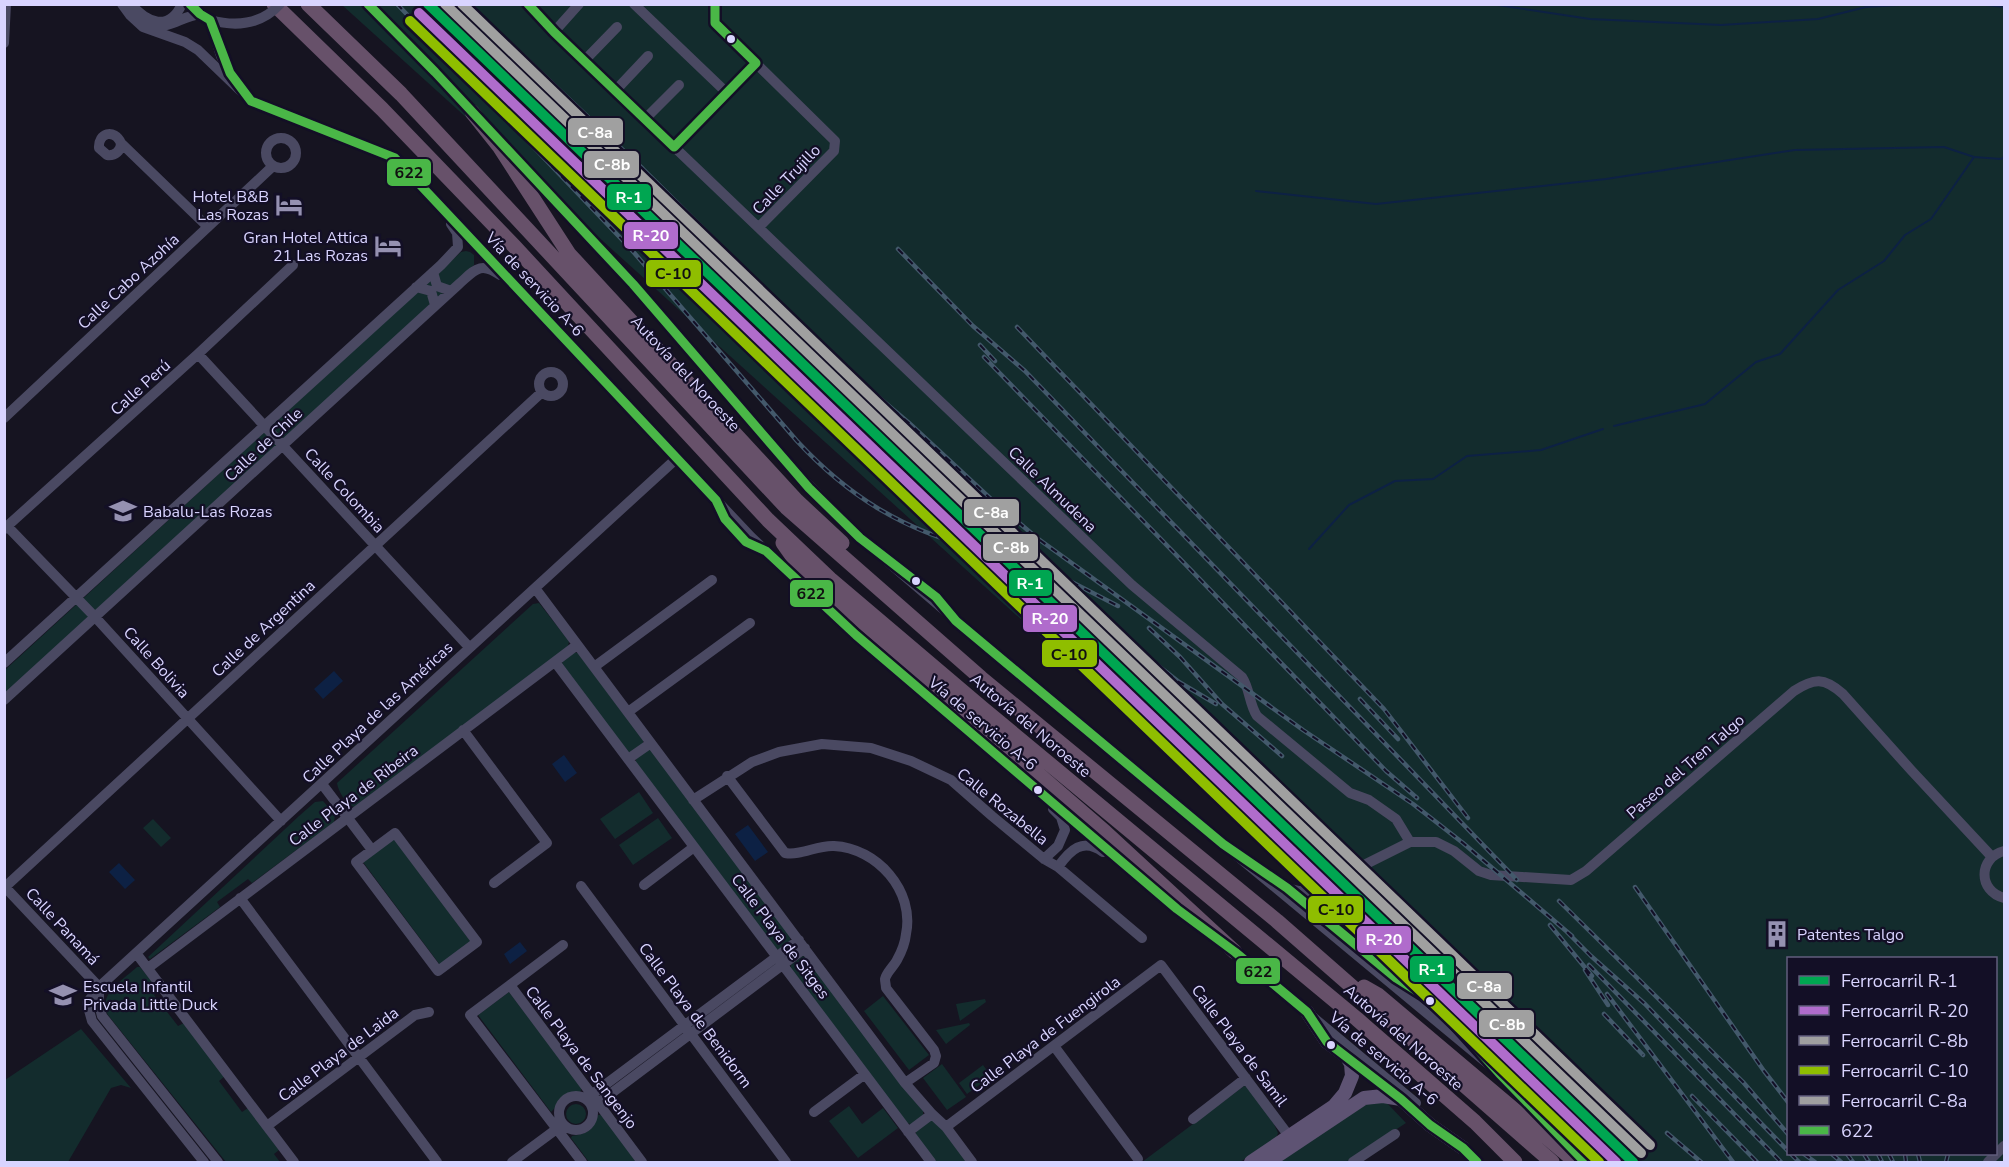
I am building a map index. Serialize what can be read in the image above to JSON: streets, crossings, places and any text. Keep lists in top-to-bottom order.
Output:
{
  "streets": {
    "highway": ["Autovía del Noroeste"],
    "street": [
      "Calle Trujillo",
      "Calle Cabo Azohía",
      "Vía de servicio A-6",
      "Calle Perú",
      "Calle de Chile",
      "Calle Almudena",
      "Calle Colombia",
      "Calle de Argentina",
      "Calle Bolivia",
      "Calle Playa de las Américas",
      "Paseo del Tren Talgo",
      "Calle Playa de Ribeira",
      "Calle Rozabella",
      "Calle Panamá",
      "Calle Playa de Sitges",
      "Calle Playa de Benidorm",
      "Calle Playa de Fuengirola",
      "Calle Playa de Samil",
      "Calle Playa de Laida",
      "Calle Playa de Sangenjo"
    ]
  },
  "crossings": [
    ["Calle Trujillo", "Calle Almudena"],
    ["Vía de servicio A-6", "Calle de Chile"],
    ["Vía de servicio A-6", "Calle Playa de las Américas"],
    ["Calle Perú", "Calle Colombia"],
    ["Calle Perú", "Calle Bolivia"],
    ["Calle de Chile", "Calle Colombia"],
    ["Calle de Chile", "Calle Bolivia"],
    ["Calle Almudena", "Paseo del Tren Talgo"],
    ["Calle Colombia", "Calle de Argentina"],
    ["Calle Colombia", "Calle Playa de las Américas"],
    ["Calle de Argentina", "Calle Bolivia"],
    ["Calle de Argentina", "Calle Panamá"],
    ["Calle Bolivia", "Calle Playa de las Américas"],
    ["Calle Playa de las Américas", "Calle Panamá"],
    ["Calle Playa de las Américas", "Calle Playa de Sitges"],
    ["Calle Playa de Ribeira", "Calle Playa de Sitges"],
    ["Calle Rozabella", "Calle Playa de Sitges"],
    ["Calle Playa de Sitges", "Calle Playa de Fuengirola"],
    ["Calle Playa de Fuengirola", "Calle Playa de Samil"]
  ],
  "places": {
    "hotel": ["Hotel B&B Las Rozas", "Gran Hotel Attica 21 Las Rozas"],
    "school or university": ["Babalu-Las Rozas", "Escuela Infantil Privada Little Duck"],
    "building": ["Patentes Talgo"]
  },
  "lines": [
    "rail line R-1",
    "rail line C-8b",
    "rail line C-8a",
    "transit line 622",
    "rail line R-20",
    "rail line C-10"
  ],
  "legend": [
    "Ferrocarril R-1",
    "Ferrocarril R-20",
    "Ferrocarril C-8b",
    "Ferrocarril C-10",
    "Ferrocarril C-8a",
    "622"
  ]
}
